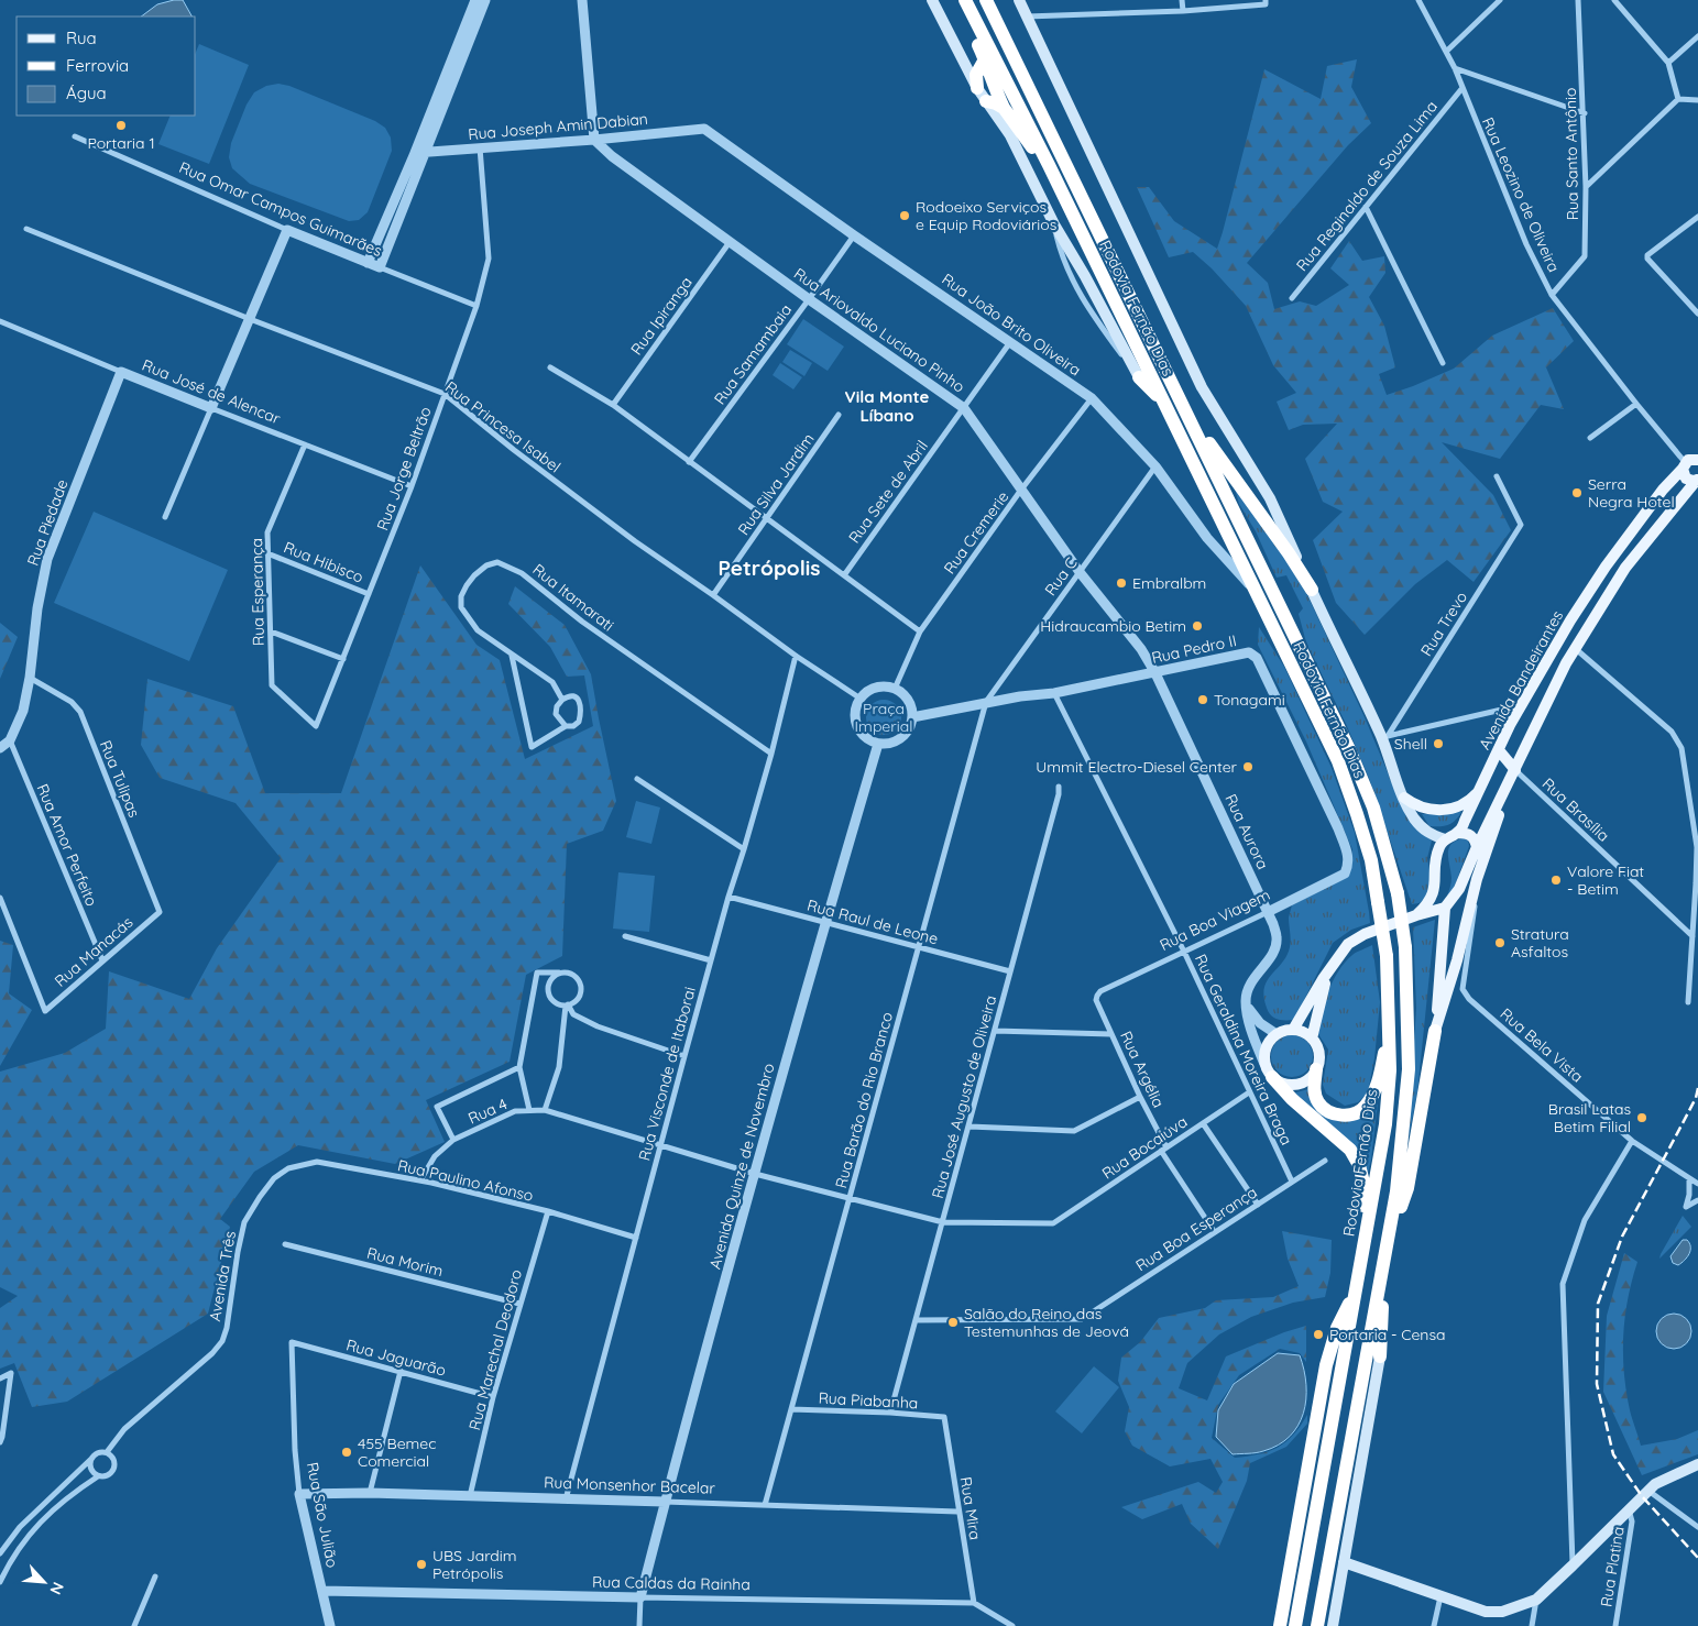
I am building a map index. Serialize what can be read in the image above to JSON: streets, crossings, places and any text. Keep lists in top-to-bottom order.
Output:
{
  "streets": {
    "highway": ["Rodovia Fernão Dias"],
    "main road": ["Avenida Bandeirantes"],
    "street": [
      "Rua Joseph Amin Dabian",
      "Rua Santo Antônio",
      "Rua Reginaldo de Souza Lima",
      "Rua Leozino de Oliveira",
      "Rua Omar Campos Guimarães",
      "Rua Ipiranga",
      "Rua João Brito Oliveira",
      "Rua Ariovaldo Luciano Pinho",
      "Rua Samambaia",
      "Rua José de Alencar",
      "Rua Princesa Isabel",
      "Rua Jorge Beltrão",
      "Rua Silva Jardim",
      "Rua Sete de Abril",
      "Rua Piedade",
      "Rua Cremerie",
      "Rua Hibisco",
      "Rua C",
      "Rua Esperança",
      "Rua Itamarati",
      "Rua Trevo",
      "Rua Pedro II",
      "Rua Tulipas",
      "Rua Brasília",
      "Rua Aurora",
      "Rua Amor Perfeito",
      "Rua Boa Viagem",
      "Rua Raul de Leone",
      "Rua Manacás",
      "Rua Bela Vista",
      "Rua Geraldina Moreira Braga",
      "Rua Argélia",
      "Rua Visconde de Itaborai",
      "Rua José Augusto de Oliveira",
      "Rua Barão do Rio Branco",
      "Rua 4",
      "Rua Bocaiúva",
      "Avenida Quinze de Novembro",
      "Rua Paulino Afonso",
      "Rua Boa Esperança",
      "Rua Morim",
      "Avenida Três",
      "Rua Marechal Deodoro",
      "Rua Jaguarão",
      "Rua Piabanha",
      "Rua Monsenhor Bacelar",
      "Rua Mira",
      "Rua São Julião",
      "Rua Platina",
      "Rua Caldas da Rainha"
    ]
  },
  "crossings": [
    ["Rua Joseph Amin Dabian", "Rua João Brito Oliveira"],
    ["Rua Joseph Amin Dabian", "Rua Ariovaldo Luciano Pinho"],
    ["Rua Joseph Amin Dabian", "Rua Jorge Beltrão"],
    ["Rua Santo Antônio", "Rua Leozino de Oliveira"],
    ["Rua Reginaldo de Souza Lima", "Rua Leozino de Oliveira"],
    ["Rua Leozino de Oliveira", "Avenida Bandeirantes"],
    ["Rua Omar Campos Guimarães", "Rua Jorge Beltrão"],
    ["Rodovia Fernão Dias", "Rua João Brito Oliveira"],
    ["Rodovia Fernão Dias", "Rua Trevo"],
    ["Rua Ipiranga", "Rua Ariovaldo Luciano Pinho"],
    ["Rua João Brito Oliveira", "Rua Samambaia"],
    ["Rua João Brito Oliveira", "Rua Sete de Abril"],
    ["Rua João Brito Oliveira", "Rua Cremerie"],
    ["Rua João Brito Oliveira", "Rua C"],
    ["Rua Ariovaldo Luciano Pinho", "Rua Samambaia"],
    ["Rua Ariovaldo Luciano Pinho", "Rua Sete de Abril"],
    ["Rua Ariovaldo Luciano Pinho", "Rua Cremerie"],
    ["Rua Ariovaldo Luciano Pinho", "Rua C"],
    ["Rua Ariovaldo Luciano Pinho", "Rua Pedro II"],
    ["Rua Ariovaldo Luciano Pinho", "Rua Aurora"],
    ["Rua José de Alencar", "Rua Jorge Beltrão"],
    ["Rua José de Alencar", "Rua Piedade"],
    ["Rua José de Alencar", "Rua Esperança"],
    ["Rua Princesa Isabel", "Rua Jorge Beltrão"],
    ["Rua Princesa Isabel", "Rua Silva Jardim"],
    ["Rua Princesa Isabel", "Rua Cremerie"],
    ["Rua Princesa Isabel", "Rua Pedro II"],
    ["Rua Princesa Isabel", "Rua Visconde de Itaborai"],
    ["Rua Princesa Isabel", "Avenida Quinze de Novembro"],
    ["Rua Jorge Beltrão", "Rua Hibisco"],
    ["Rua Jorge Beltrão", "Rua Esperança"],
    ["Rua Piedade", "Rua Tulipas"],
    ["Rua Piedade", "Rua Amor Perfeito"],
    ["Rua Cremerie", "Rua Pedro II"],
    ["Rua Cremerie", "Avenida Quinze de Novembro"],
    ["Rua Hibisco", "Rua Esperança"],
    ["Rua C", "Rua Pedro II"],
    ["Rua C", "Rua Barão do Rio Branco"],
    ["Rua Itamarati", "Rua Visconde de Itaborai"],
    ["Rua Pedro II", "Rua Aurora"],
    ["Rua Pedro II", "Rua Boa Viagem"],
    ["Rua Pedro II", "Rua Geraldina Moreira Braga"],
    ["Rua Pedro II", "Rua Barão do Rio Branco"],
    ["Rua Pedro II", "Avenida Quinze de Novembro"],
    ["Avenida Bandeirantes", "Rua Brasília"],
    ["Rua Tulipas", "Rua Manacás"],
    ["Rua Aurora", "Rua Boa Viagem"],
    ["Rua Amor Perfeito", "Rua Manacás"],
    ["Rua Boa Viagem", "Rua Geraldina Moreira Braga"],
    ["Rua Boa Viagem", "Rua Argélia"],
    ["Rua Raul de Leone", "Rua Visconde de Itaborai"],
    ["Rua Raul de Leone", "Rua José Augusto de Oliveira"],
    ["Rua Raul de Leone", "Rua Barão do Rio Branco"],
    ["Rua Raul de Leone", "Avenida Quinze de Novembro"],
    ["Rua Geraldina Moreira Braga", "Rua Bocaiúva"],
    ["Rua Geraldina Moreira Braga", "Rua Boa Esperança"],
    ["Rua Argélia", "Rua Bocaiúva"],
    ["Rua Argélia", "Rua Boa Esperança"],
    ["Rua Visconde de Itaborai", "Rua Paulino Afonso"],
    ["Rua Visconde de Itaborai", "Rua Monsenhor Bacelar"],
    ["Rua José Augusto de Oliveira", "Rua Bocaiúva"],
    ["Rua José Augusto de Oliveira", "Rua Boa Esperança"],
    ["Rua José Augusto de Oliveira", "Rua Piabanha"],
    ["Rua Barão do Rio Branco", "Rua Piabanha"],
    ["Rua Barão do Rio Branco", "Rua Monsenhor Bacelar"],
    ["Rua 4", "Rua Paulino Afonso"],
    ["Avenida Quinze de Novembro", "Rua Monsenhor Bacelar"],
    ["Avenida Quinze de Novembro", "Rua Caldas da Rainha"],
    ["Rua Paulino Afonso", "Avenida Três"],
    ["Rua Paulino Afonso", "Rua Marechal Deodoro"],
    ["Rua Morim", "Rua Marechal Deodoro"],
    ["Rua Marechal Deodoro", "Rua Jaguarão"],
    ["Rua Marechal Deodoro", "Rua Monsenhor Bacelar"],
    ["Rua Jaguarão", "Rua São Julião"],
    ["Rua Piabanha", "Rua Mira"],
    ["Rua Monsenhor Bacelar", "Rua Mira"],
    ["Rua Monsenhor Bacelar", "Rua São Julião"],
    ["Rua Mira", "Rua Caldas da Rainha"],
    ["Rua São Julião", "Rua Caldas da Rainha"]
  ],
  "districts": ["Vila Monte Líbano", "Petrópolis"],
  "parks": ["Praça Imperial"],
  "places": [
    "Portaria 1",
    "Rodoeixo Serviços e Equip Rodoviários",
    "Serra Negra Hotel",
    "Embralbm",
    "Hidraucambio Betim",
    "Tonagami",
    "Shell",
    "Ummit Electro-Diesel Center",
    "Valore Fiat - Betim",
    "Stratura Asfaltos",
    "Brasil Latas Betim Filial",
    "Salão do Reino das Testemunhas de Jeová",
    "Portaria - Censa",
    "455 Bemec Comercial",
    "UBS Jardim Petrópolis"
  ],
  "legend": ["Rua", "Ferrovia", "Água"],
  "north": "bottom right"
}
